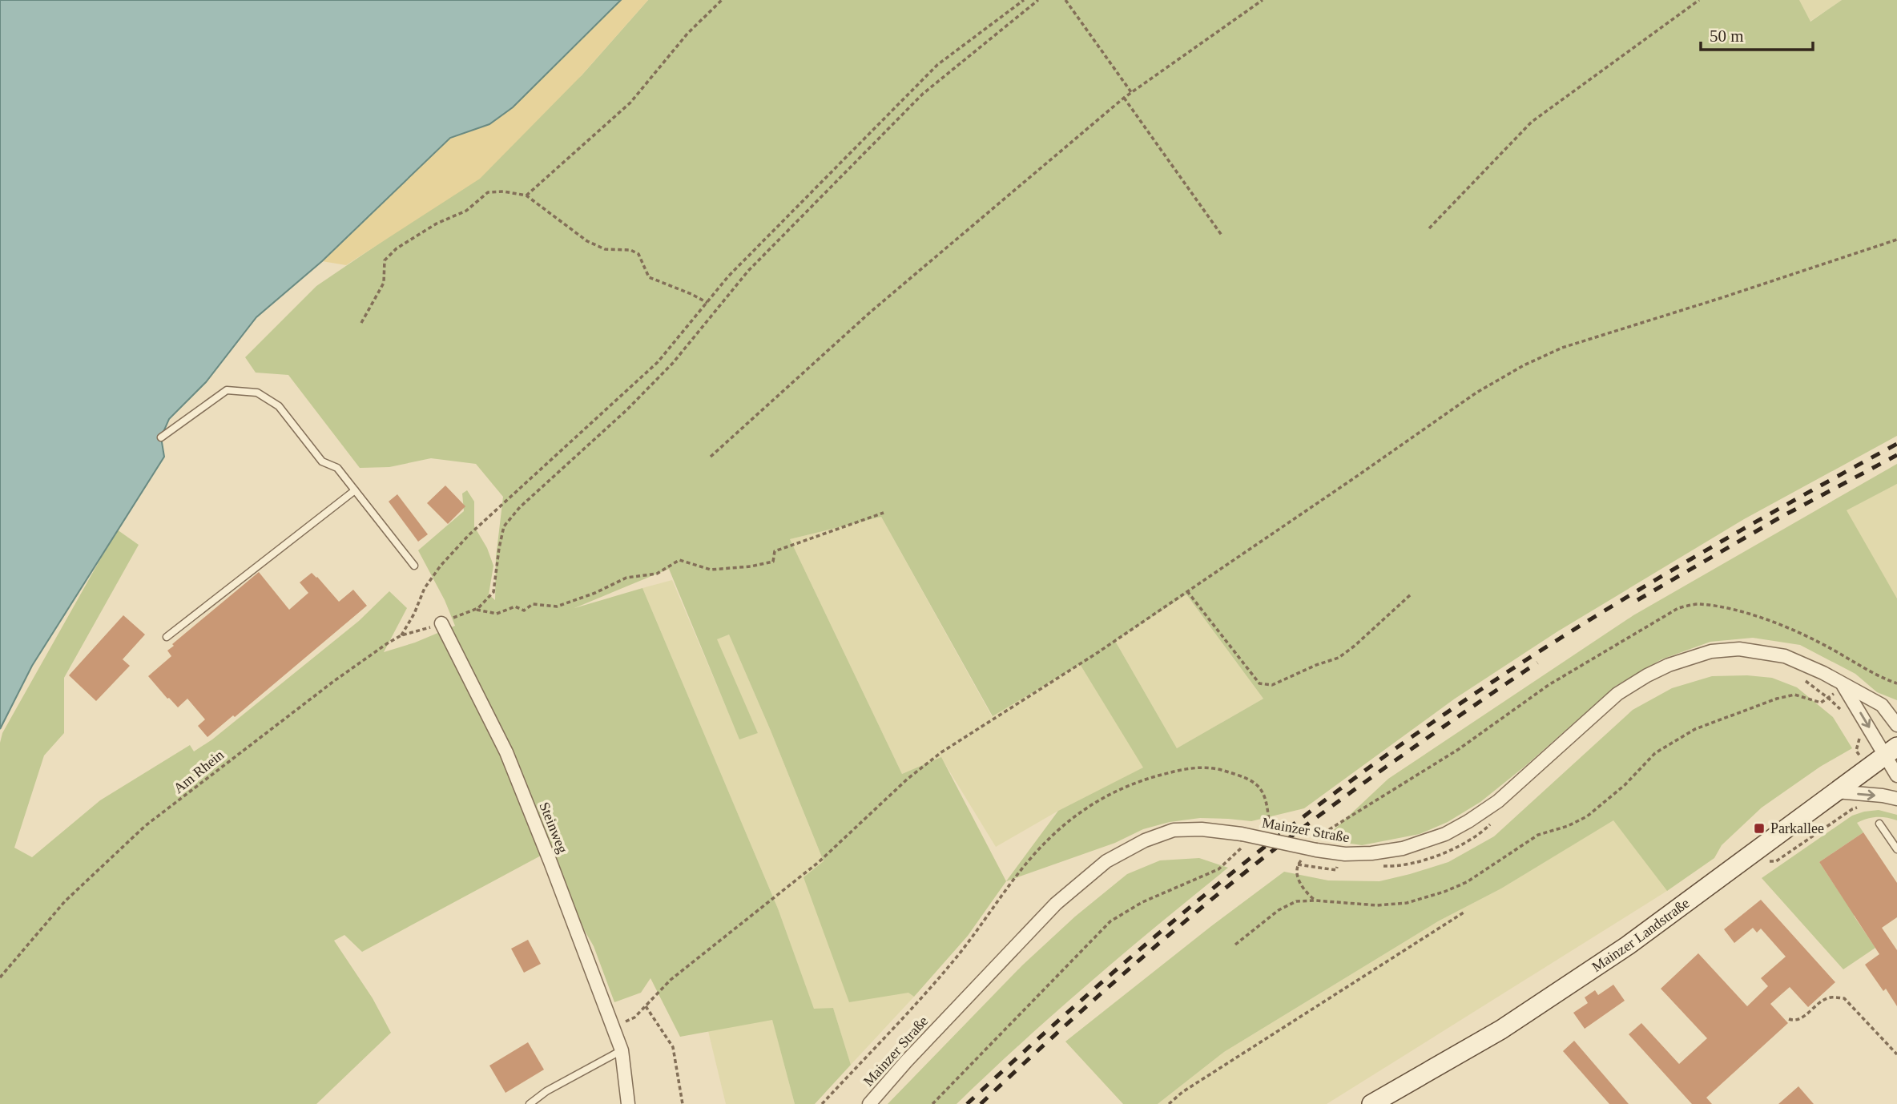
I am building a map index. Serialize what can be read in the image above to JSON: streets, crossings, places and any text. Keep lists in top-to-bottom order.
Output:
{
  "streets": {
    "main road": ["Mainzer Landstraße"],
    "street": ["Steinweg", "Mainzer Straße"],
    "path": ["Am Rhein"]
  },
  "crossings": [
    ["Am Rhein", "Steinweg"]
  ],
  "places": {
    "transit": ["Parkallee"]
  },
  "scale_bar": "50 m"
}
